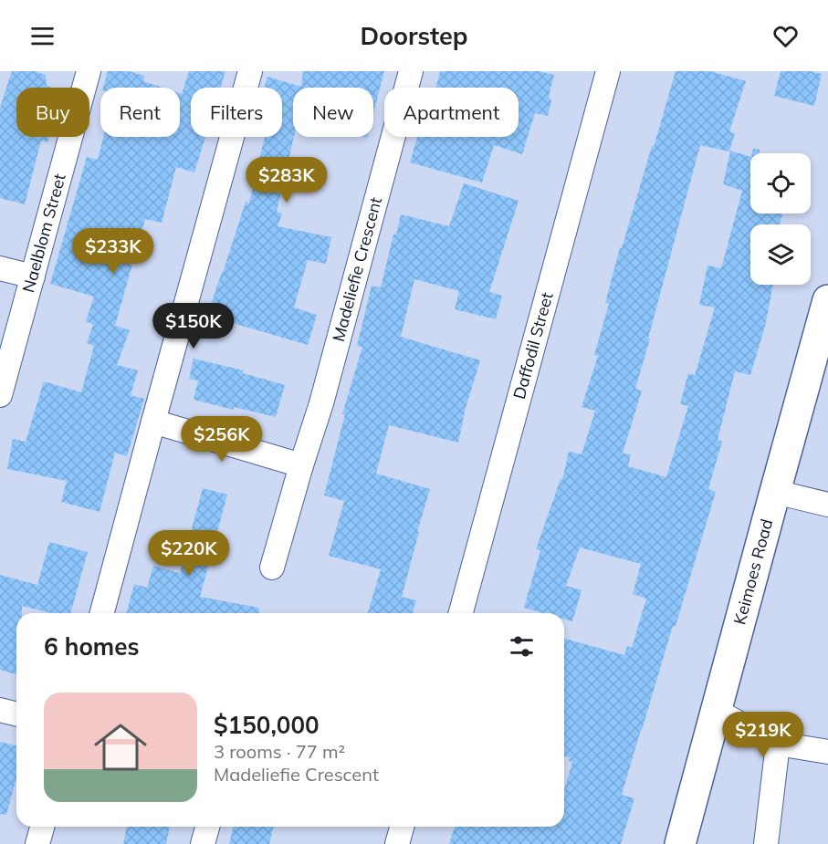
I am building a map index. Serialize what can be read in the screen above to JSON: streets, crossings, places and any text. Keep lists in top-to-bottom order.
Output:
{
  "streets": {
    "street": [
      "Naelblom Street",
      "Madeliefie Crescent",
      "Daffodil Street",
      "Keimoes Road"
    ]
  },
  "page": {
    "header": "Doorstep",
    "chip": [
      "Buy",
      "Rent",
      "Filters",
      "New",
      "Apartment"
    ],
    "price": [
      "$283K",
      "$233K",
      "$150K",
      "$256K",
      "$220K",
      "$219K"
    ],
    "heading": "6 homes",
    "list": [
      {
        "name": "$150,000",
        "note": "3 rooms · 77 m² · Madeliefie Crescent"
      }
    ]
  }
}
